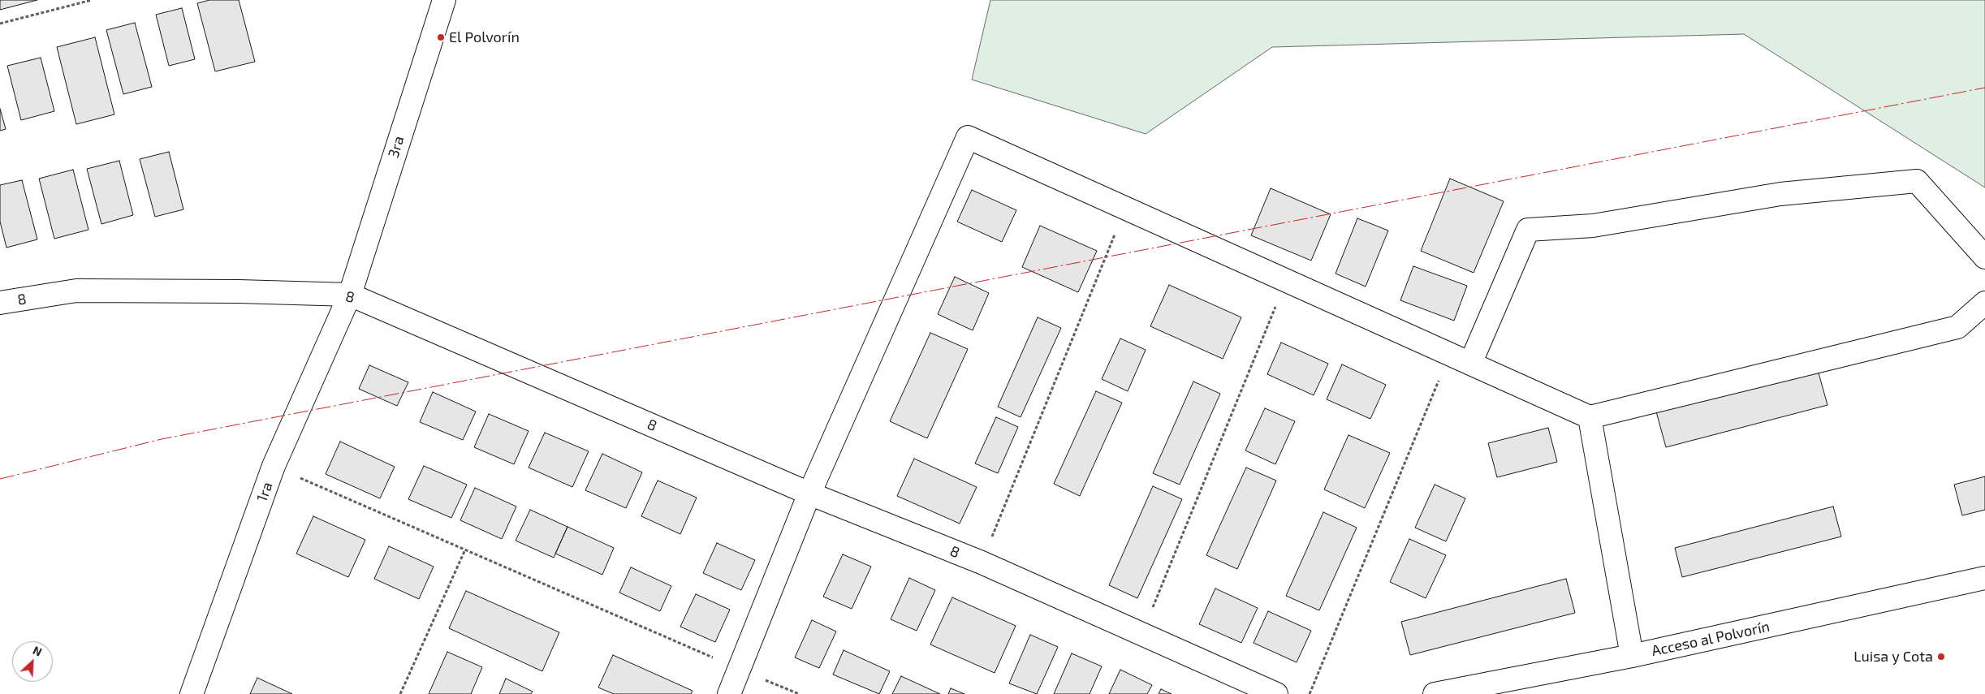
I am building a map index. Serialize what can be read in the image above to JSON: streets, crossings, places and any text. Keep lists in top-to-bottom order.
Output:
{
  "streets": {
    "street": [
      "3ra",
      "8",
      "1ra",
      "Acceso al Polvorín"
    ]
  },
  "crossings": [
    ["3ra", "8"],
    ["3ra", "1ra"],
    ["8", "1ra"]
  ],
  "places": ["El Polvorín", "Luisa y Cota"],
  "north": "top right"
}
